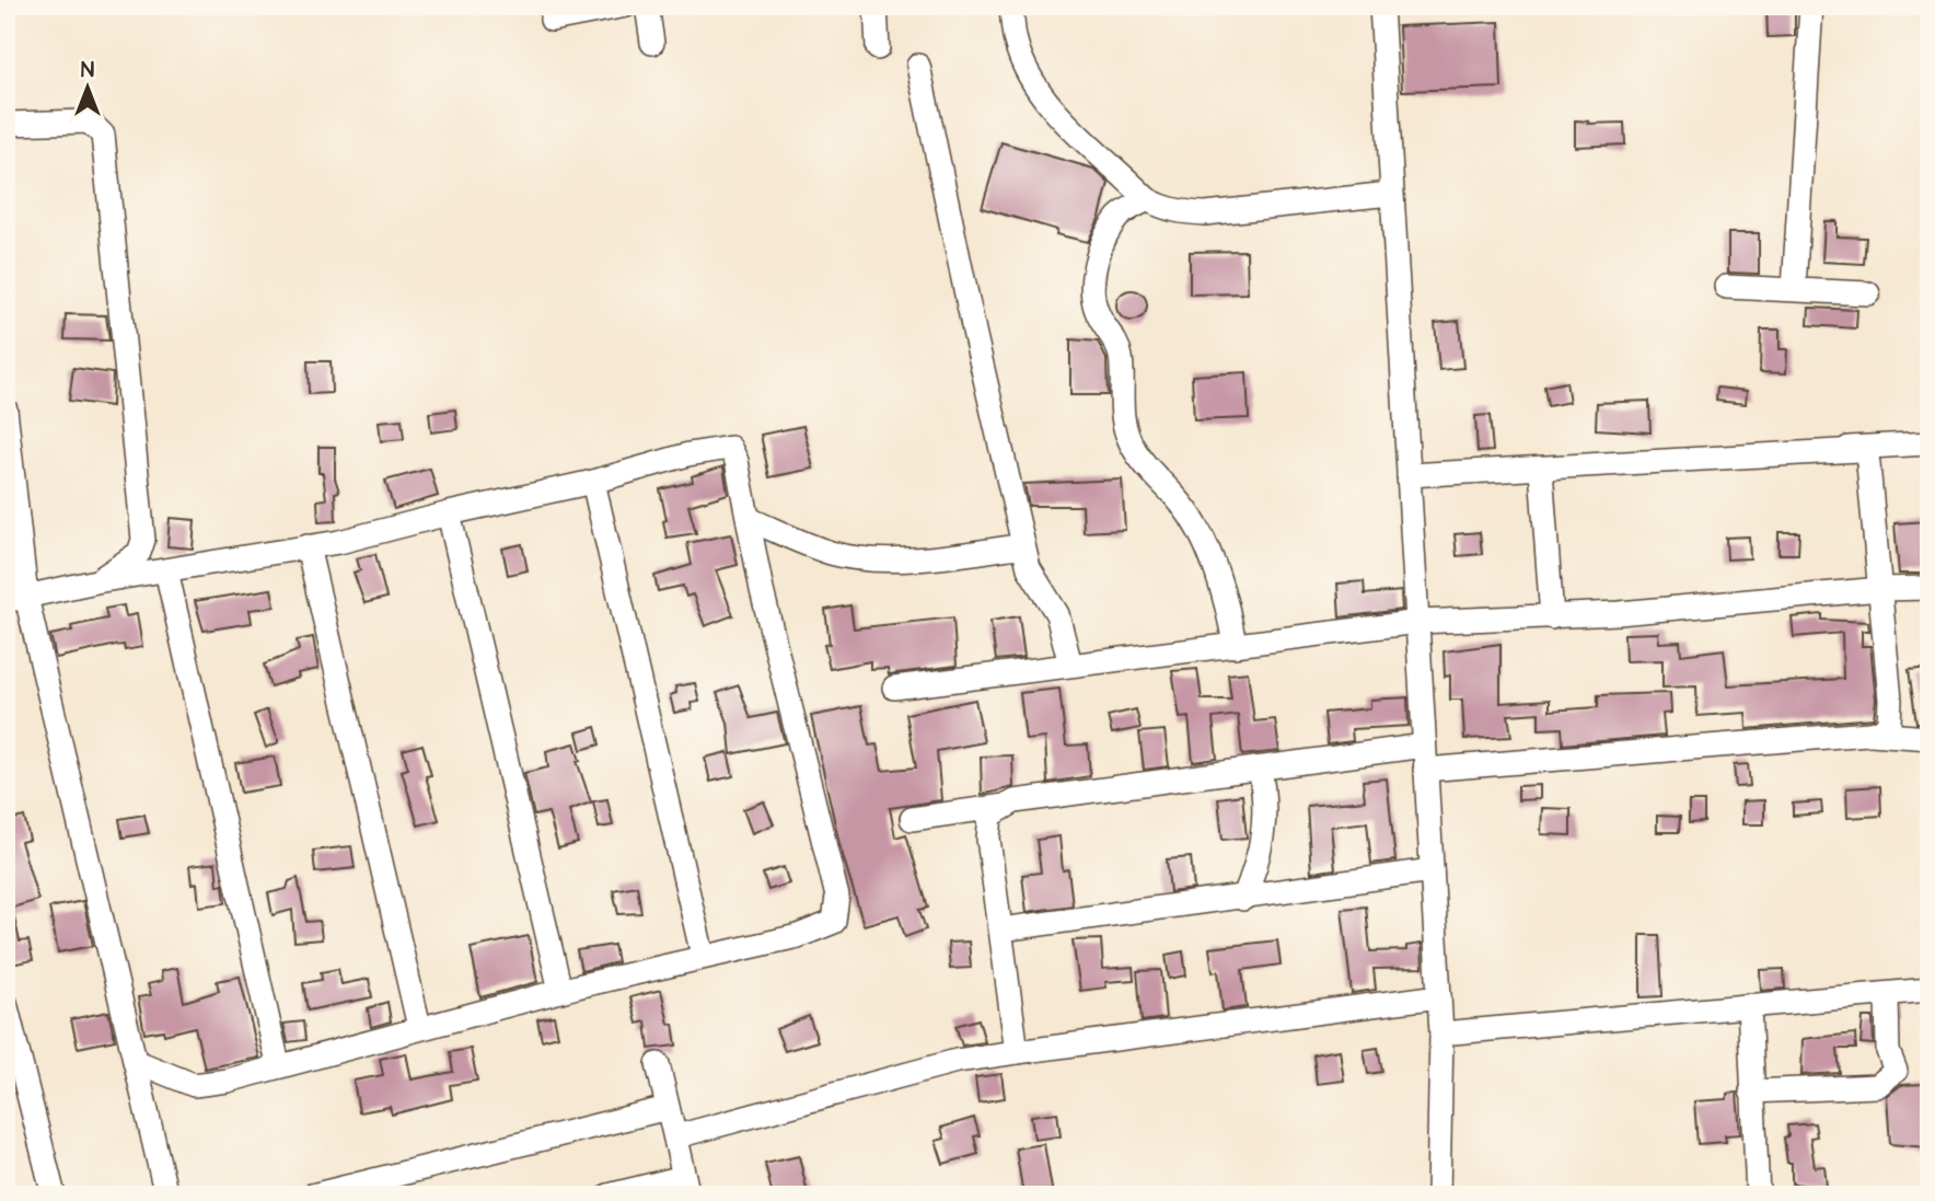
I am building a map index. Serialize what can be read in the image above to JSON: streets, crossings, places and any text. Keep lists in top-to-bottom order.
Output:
{
  "north": "top"
}
